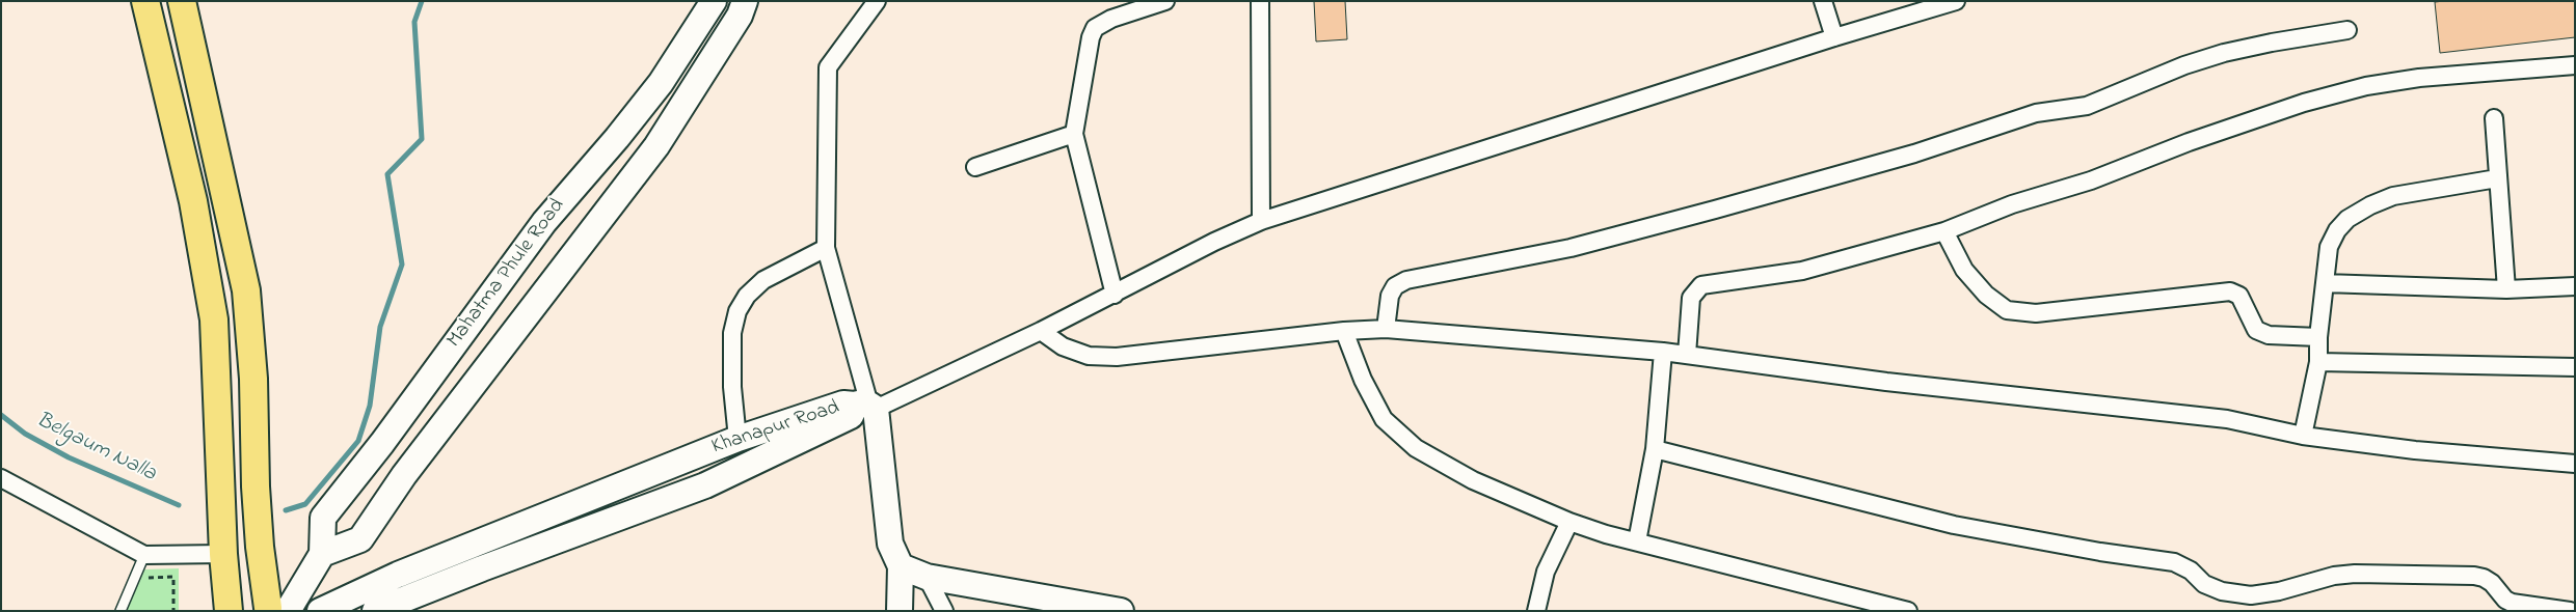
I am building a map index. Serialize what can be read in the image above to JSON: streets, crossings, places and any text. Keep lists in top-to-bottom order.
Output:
{
  "streets": {
    "main road": ["Mahatma Phule Road", "Khanapur Road"]
  },
  "water": ["Belgaum Nalla"]
}
